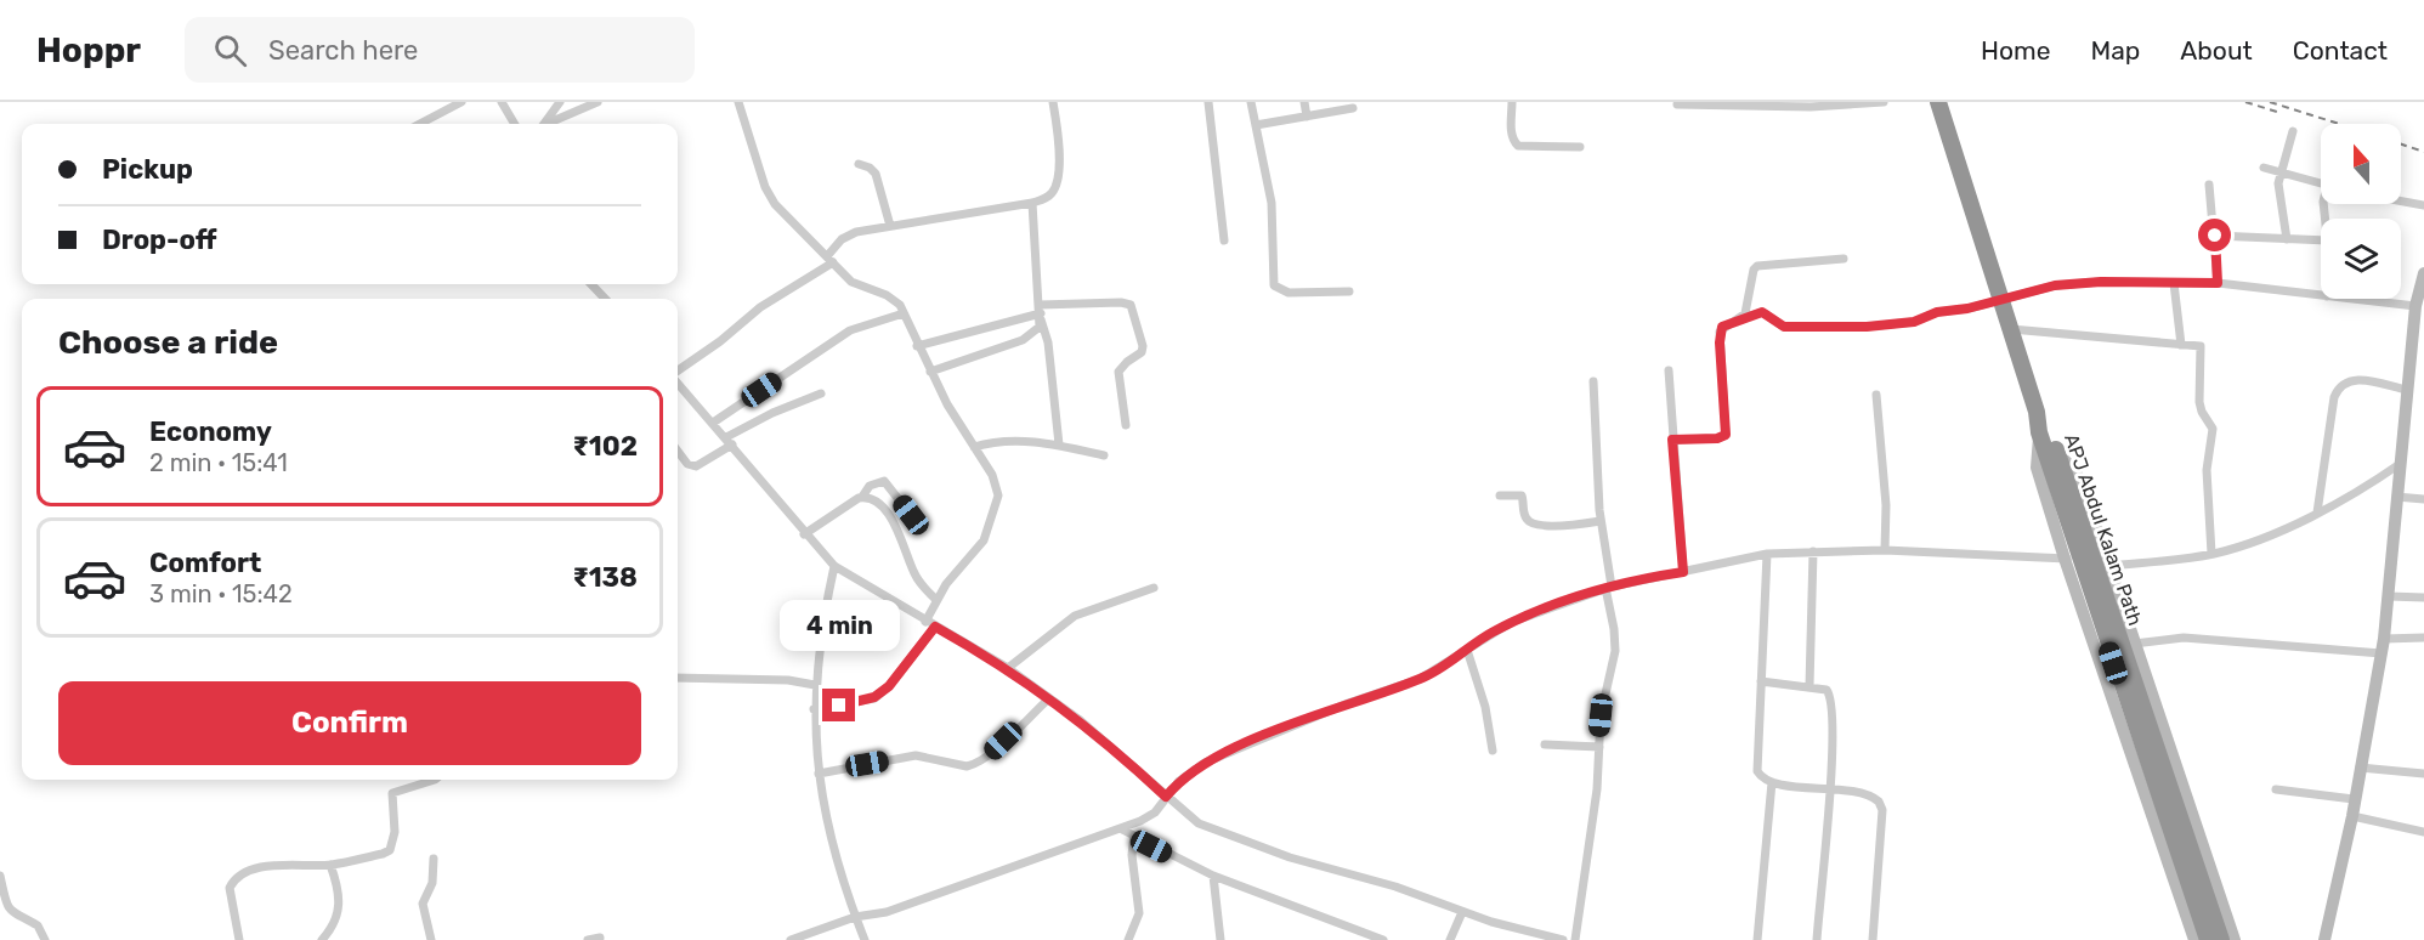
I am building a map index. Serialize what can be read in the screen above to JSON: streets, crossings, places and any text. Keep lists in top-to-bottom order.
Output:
{
  "streets": {
    "highway": ["APJ Abdul Kalam Path"]
  },
  "north": "top",
  "page": {
    "header": "Hoppr",
    "search": "Search here",
    "nav": [
      "Home",
      "Map",
      "About",
      "Contact"
    ],
    "banner": ["Pickup", "Drop-off"],
    "heading": "Choose a ride",
    "list": [
      {
        "name": "Economy",
        "note": "2 min · 15:41",
        "value": "₹102"
      },
      {
        "name": "Comfort",
        "note": "3 min · 15:42",
        "value": "₹138"
      }
    ],
    "bubble": "4 min",
    "buttons": "Confirm"
  }
}
